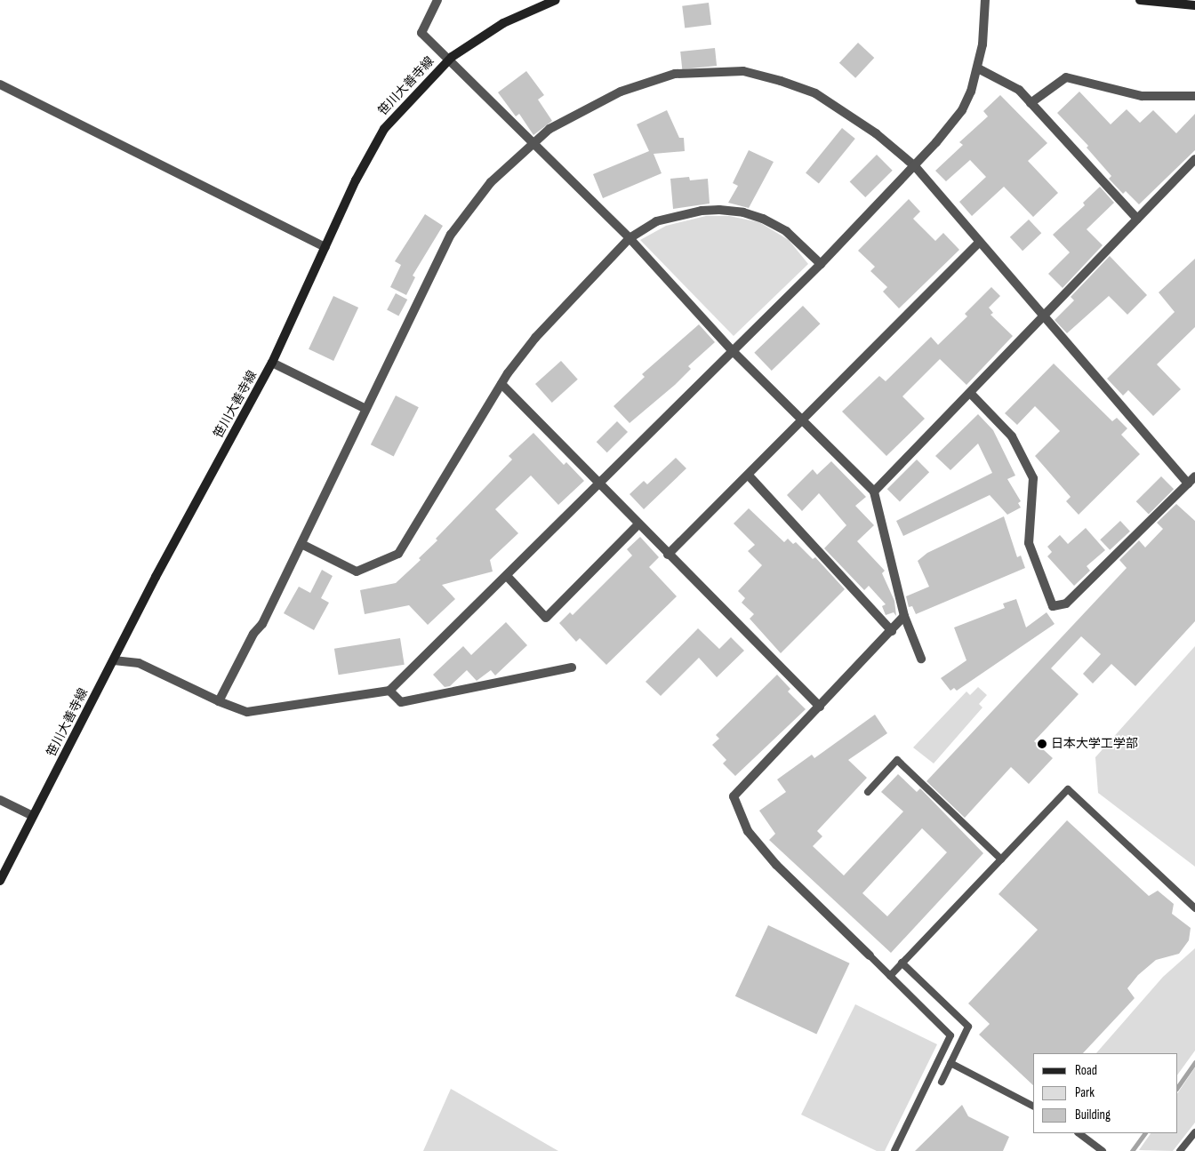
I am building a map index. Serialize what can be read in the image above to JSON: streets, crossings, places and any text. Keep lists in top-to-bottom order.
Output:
{
  "streets": {
    "street": ["笹川大善寺線"]
  },
  "places": ["日本大学工学部"],
  "legend": ["Road", "Park", "Building"]
}
